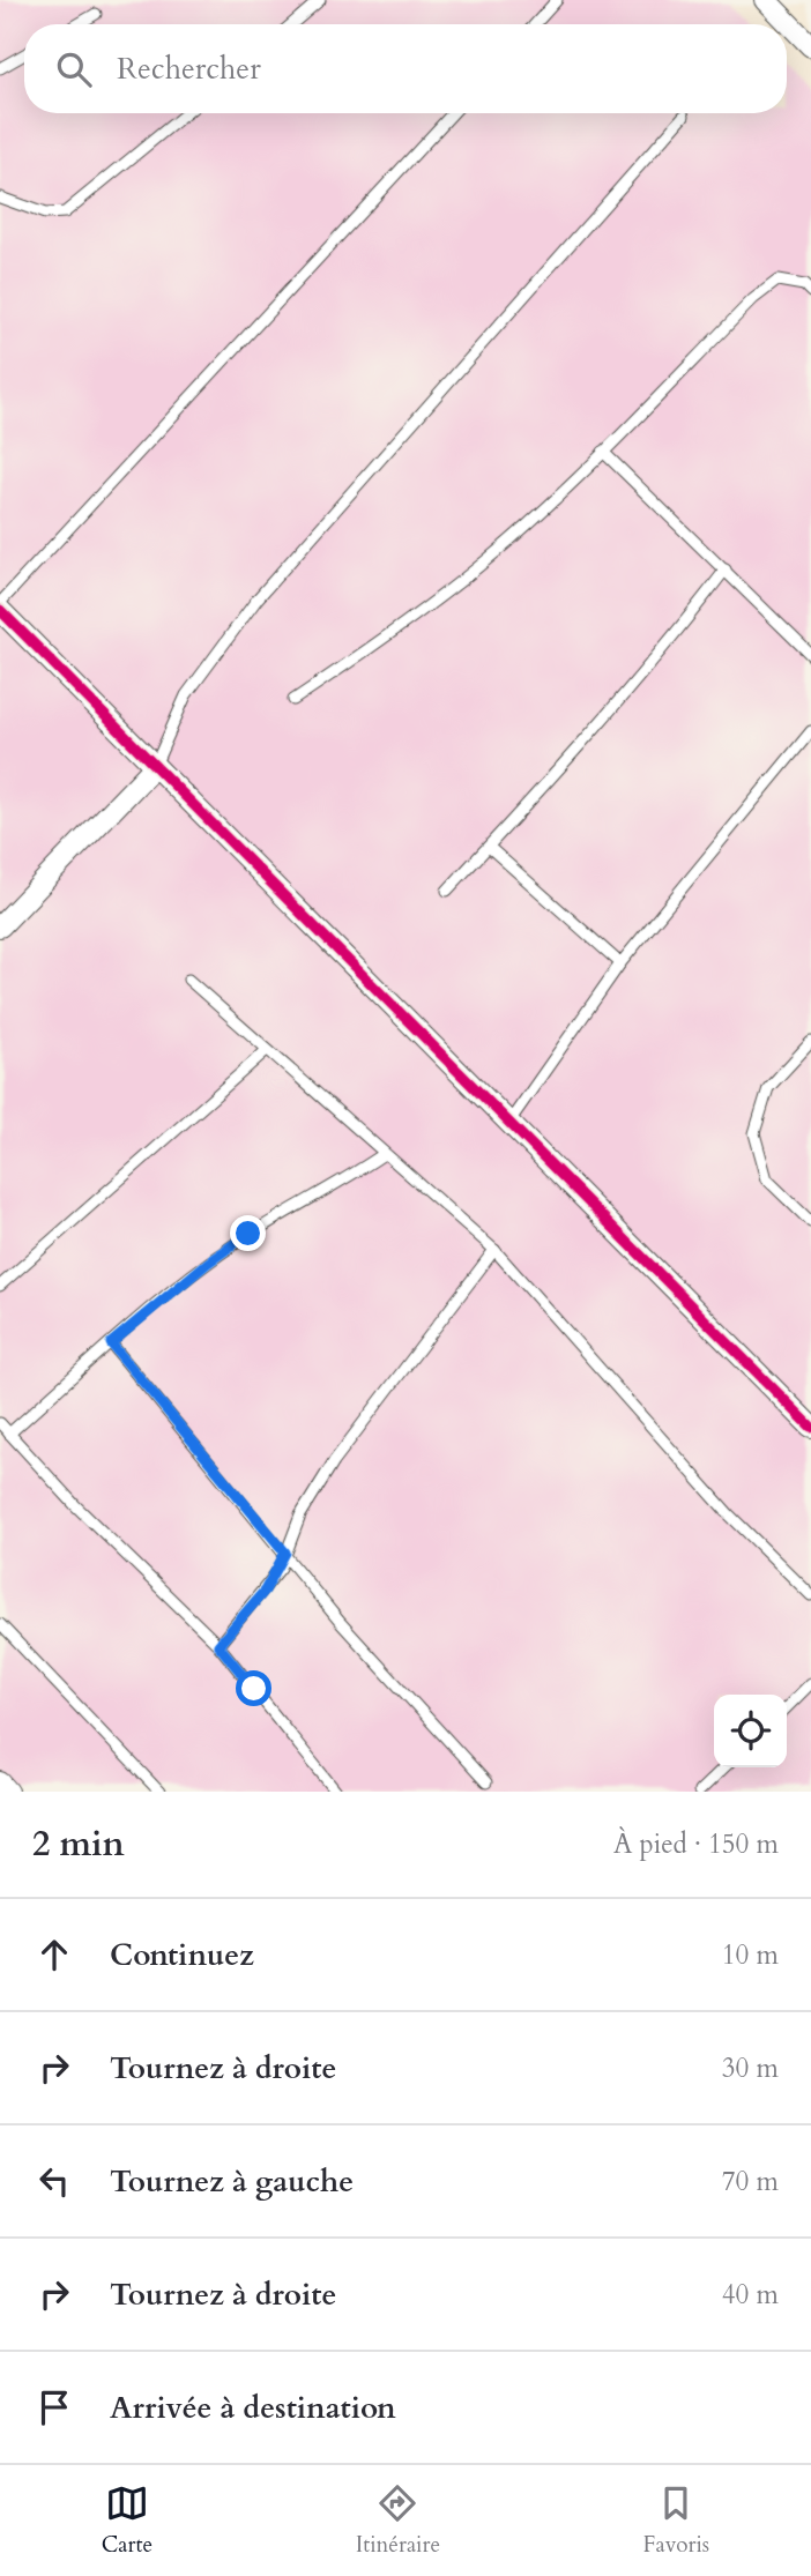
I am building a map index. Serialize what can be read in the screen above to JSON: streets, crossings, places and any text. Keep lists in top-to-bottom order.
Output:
{
  "page": {
    "search": "Rechercher",
    "heading": ["2 min", "À pied · 150 m"],
    "list": [
      ["Continuez", "10 m"],
      ["Tournez à droite", "30 m"],
      ["Tournez à gauche", "70 m"],
      ["Tournez à droite", "40 m"],
      "Arrivée à destination"
    ],
    "nav": ["Carte", "Itinéraire", "Favoris"]
  }
}
